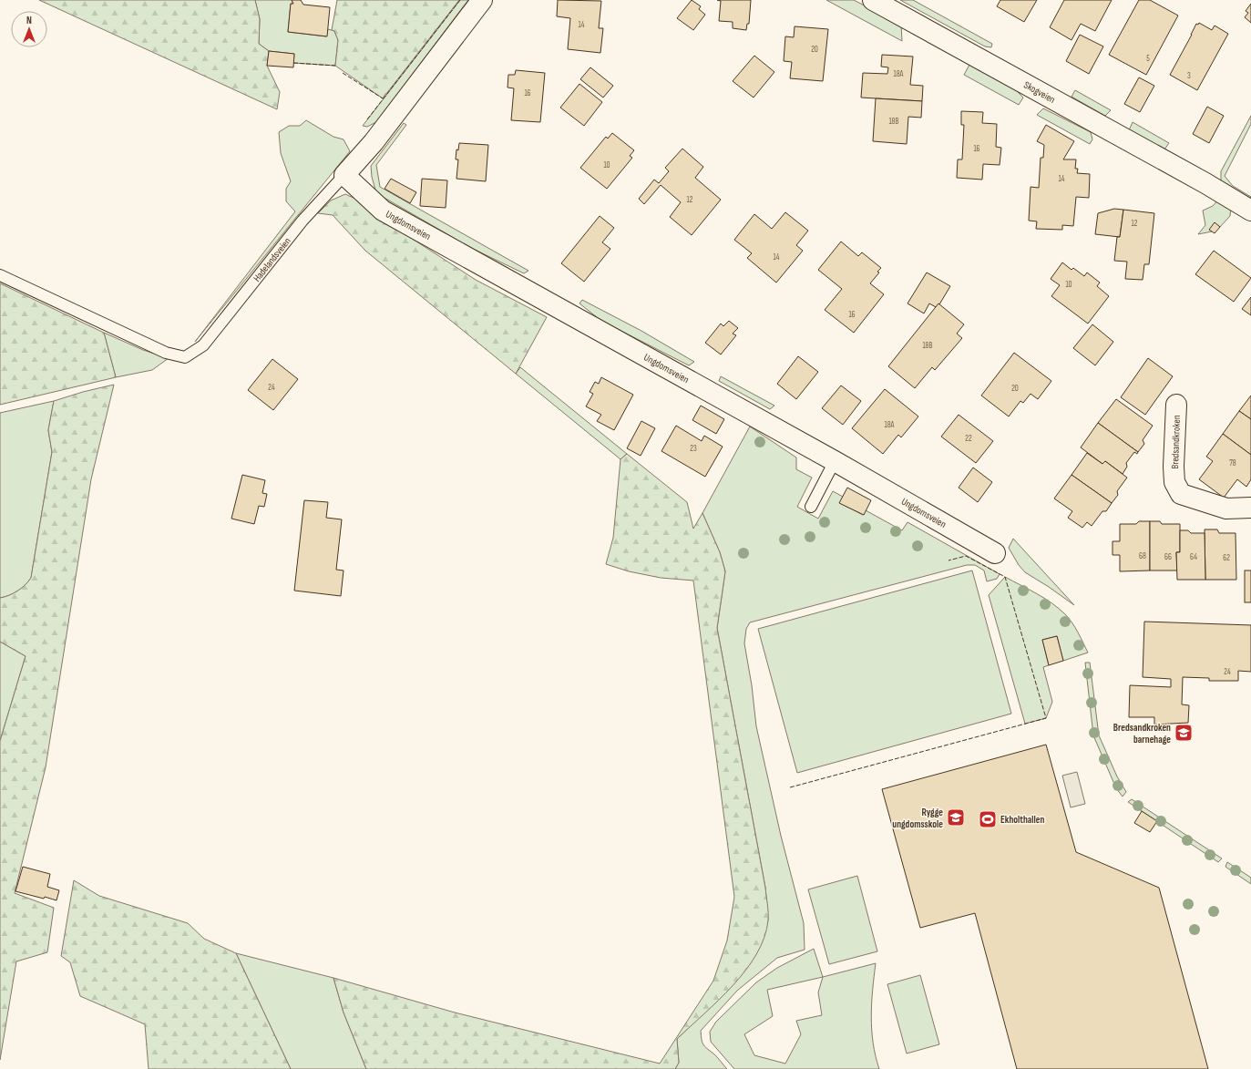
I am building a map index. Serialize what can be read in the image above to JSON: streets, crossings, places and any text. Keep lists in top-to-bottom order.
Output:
{
  "streets": {
    "street": [
      "Skogveien",
      "Ungdomsveien",
      "Hadelandsveien",
      "Bredsandkroken"
    ]
  },
  "crossings": [
    ["Ungdomsveien", "Hadelandsveien"]
  ],
  "places": {
    "school or university": ["Bredsandkroken barnehage", "Rygge ungdomsskole"],
    "sports": ["Ekholthallen"]
  },
  "house_numbers": [
    "14",
    "20",
    "5",
    "18A",
    "3",
    "16",
    "18B",
    "16",
    "10",
    "14",
    "12",
    "12",
    "14",
    "10",
    "16",
    "18B",
    "24",
    "20",
    "18A",
    "22",
    "23",
    "78",
    "68",
    "66",
    "64",
    "62",
    "24"
  ],
  "north": "top"
}
